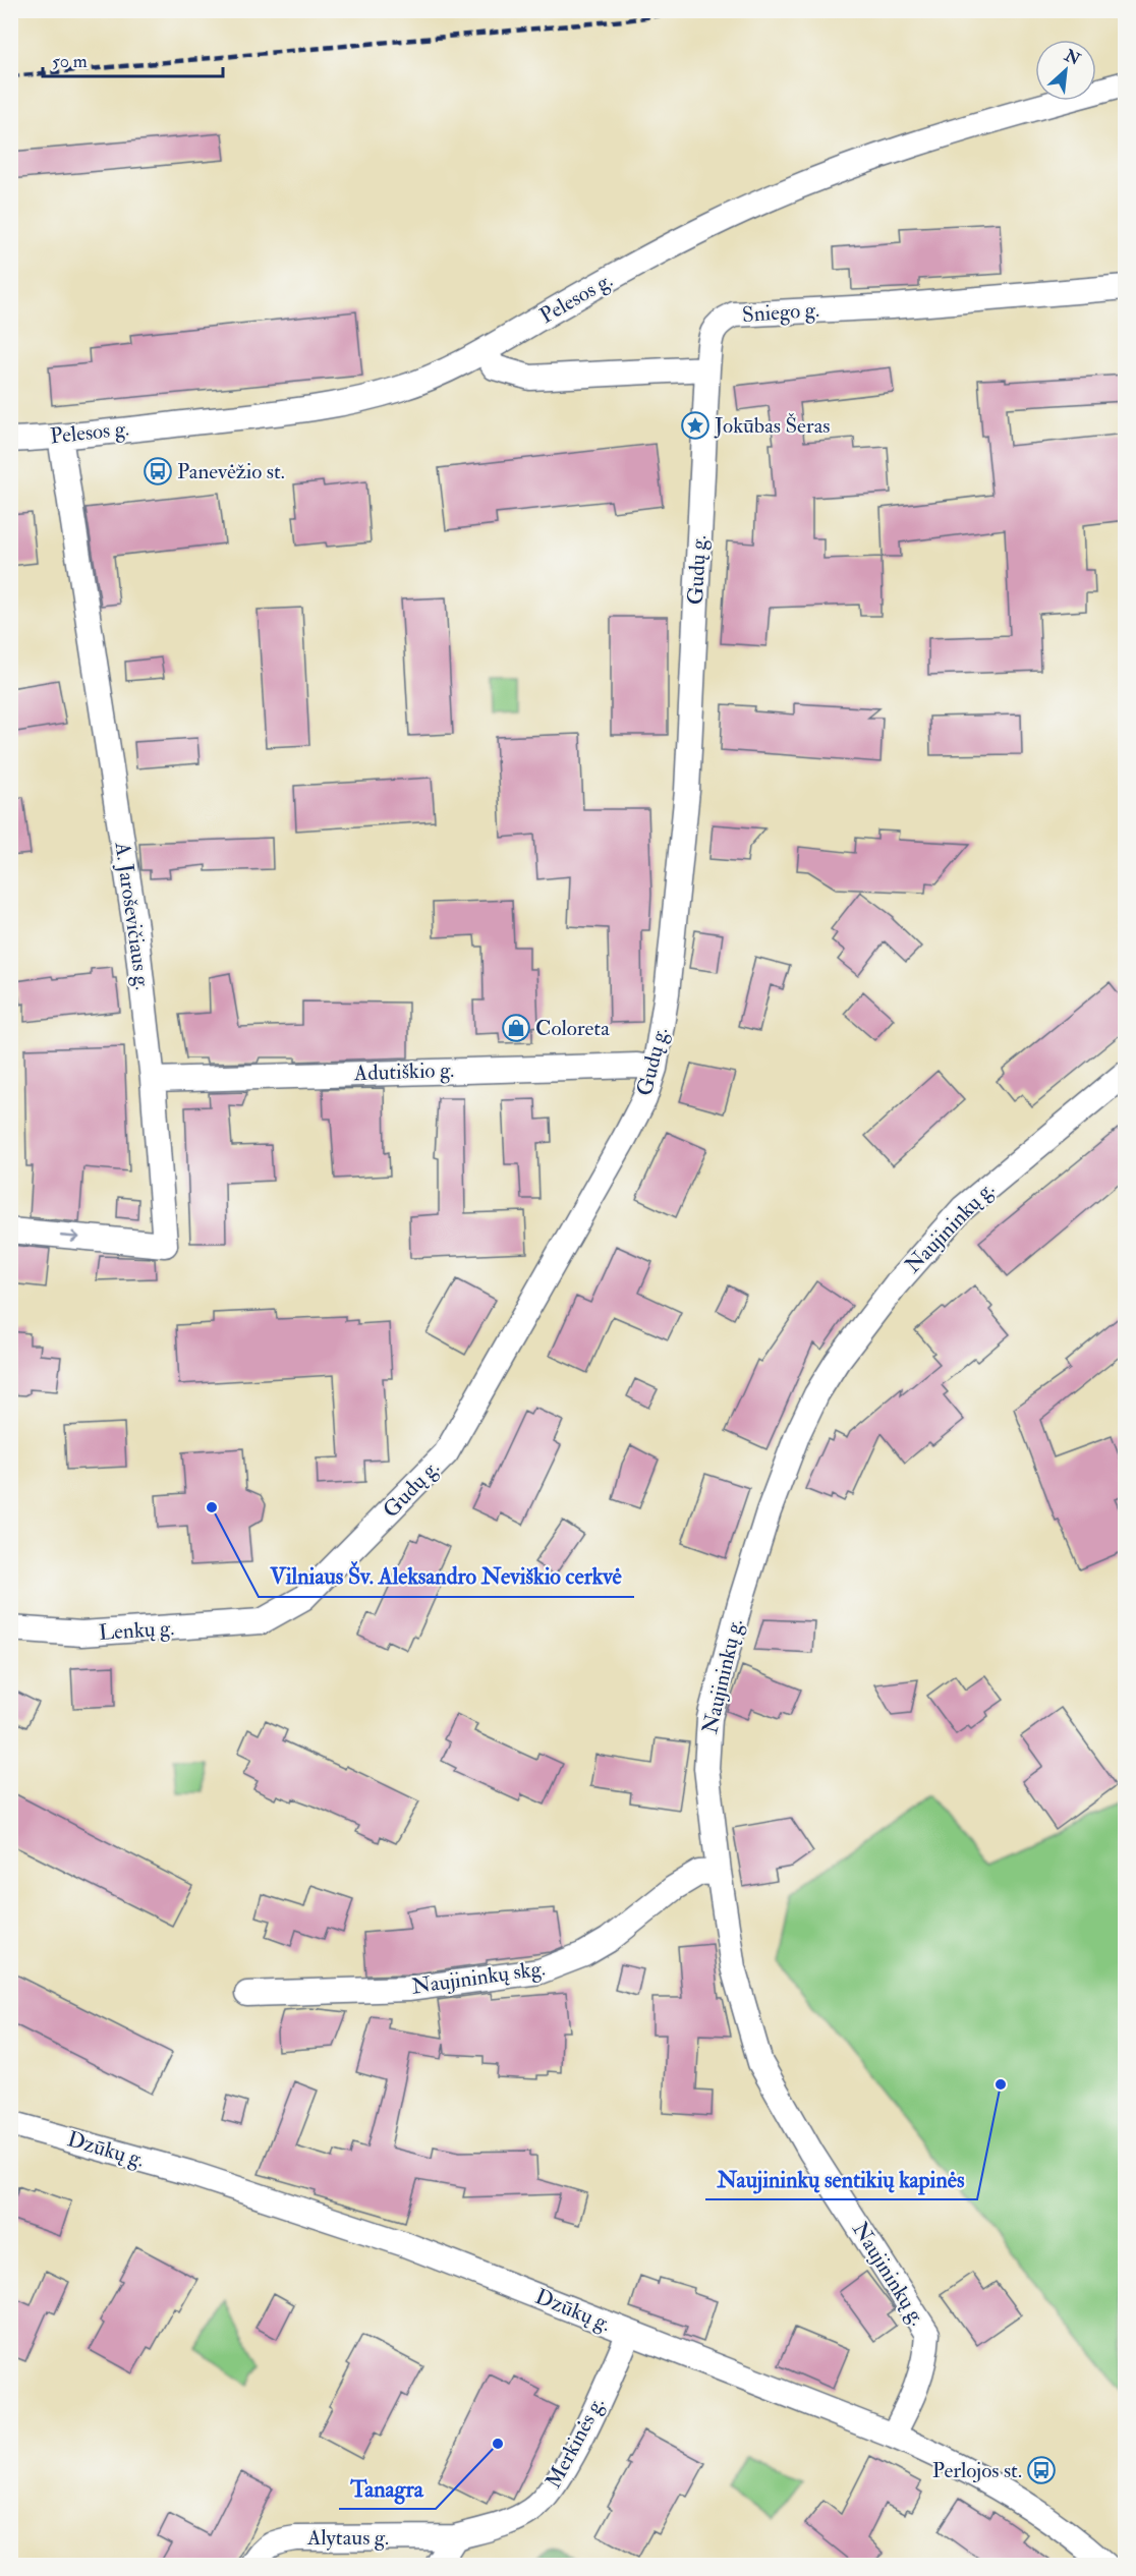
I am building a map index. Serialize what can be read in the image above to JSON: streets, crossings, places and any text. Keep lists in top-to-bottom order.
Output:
{
  "streets": {
    "street": [
      "Pelesos g.",
      "Sniego g.",
      "Gudų g.",
      "A. Jaroševičiaus g.",
      "Adutiškio g.",
      "Naujininkų g.",
      "Lenkų g.",
      "Naujininkų skg.",
      "Dzūkų g.",
      "Merkinės g.",
      "Alytaus g."
    ]
  },
  "crossings": [
    ["Pelesos g.", "A. Jaroševičiaus g."],
    ["Sniego g.", "Gudų g."],
    ["Gudų g.", "Adutiškio g."],
    ["Gudų g.", "Lenkų g."],
    ["A. Jaroševičiaus g.", "Adutiškio g."],
    ["Naujininkų g.", "Naujininkų skg."],
    ["Naujininkų g.", "Dzūkų g."],
    ["Dzūkų g.", "Merkinės g."],
    ["Merkinės g.", "Alytaus g."]
  ],
  "places": {
    "place": ["Jokūbas Šeras"],
    "bus stop": ["Panevėžio st.", "Perlojos st."],
    "shop": ["Coloreta"],
    "other": ["Vilniaus Šv. Aleksandro Neviškio cerkvė", "Naujininkų sentikių kapinės", "Tanagra"]
  },
  "scale_bar": "50 m",
  "north": "top right"
}
